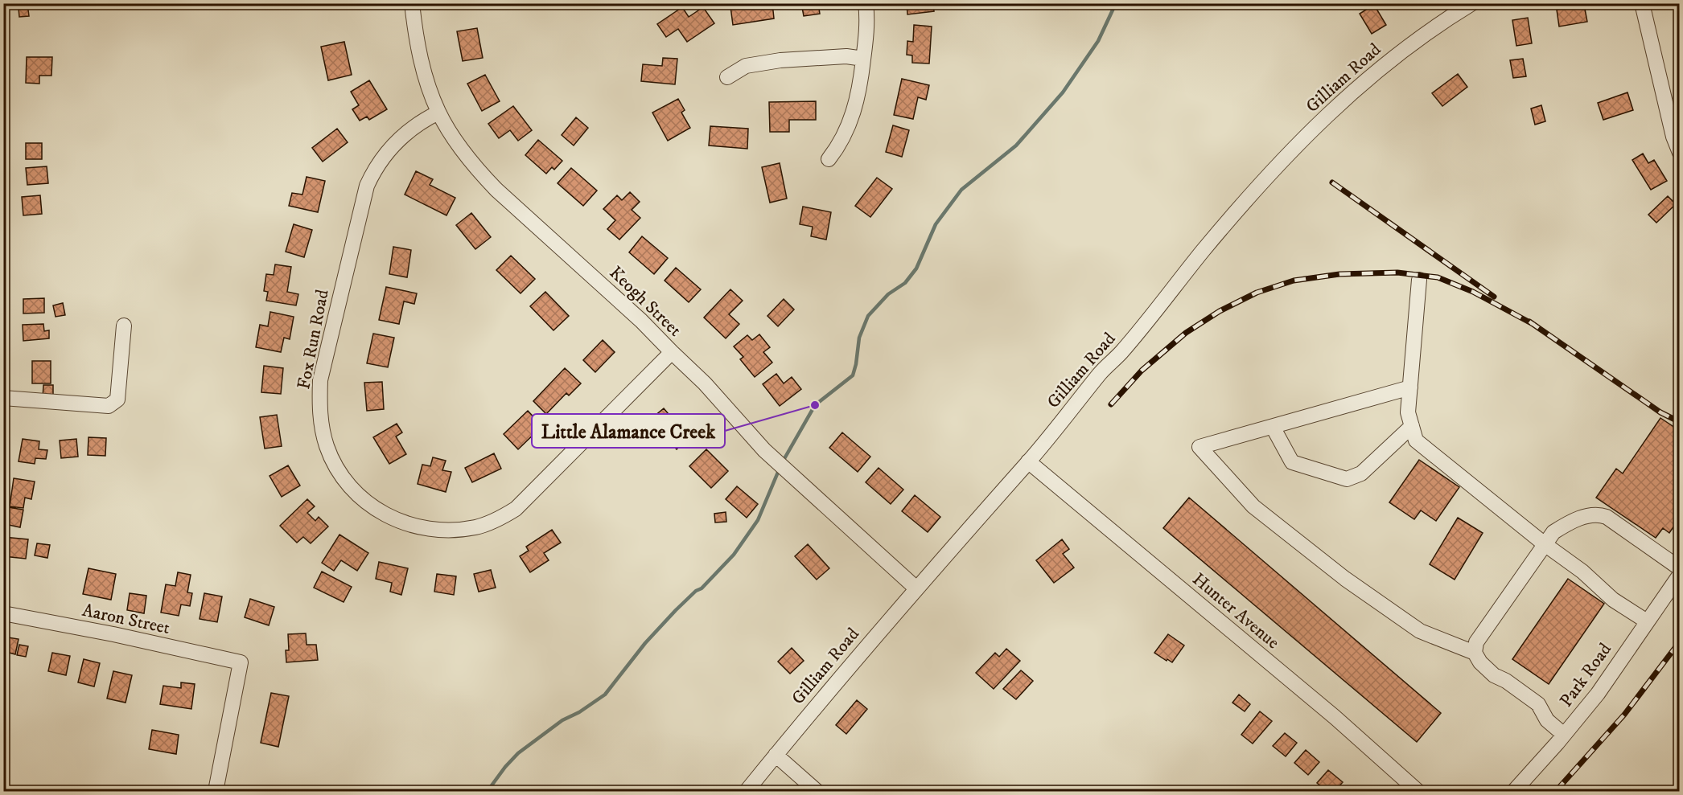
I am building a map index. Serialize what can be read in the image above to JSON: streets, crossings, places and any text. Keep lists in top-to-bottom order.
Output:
{
  "streets": {
    "street": [
      "Gilliam Road",
      "Keogh Street",
      "Fox Run Road",
      "Hunter Avenue",
      "Aaron Street",
      "Park Road"
    ]
  },
  "crossings": [
    ["Gilliam Road", "Keogh Street"],
    ["Gilliam Road", "Hunter Avenue"],
    ["Keogh Street", "Fox Run Road"]
  ],
  "places": ["Little Alamance Creek"]
}
